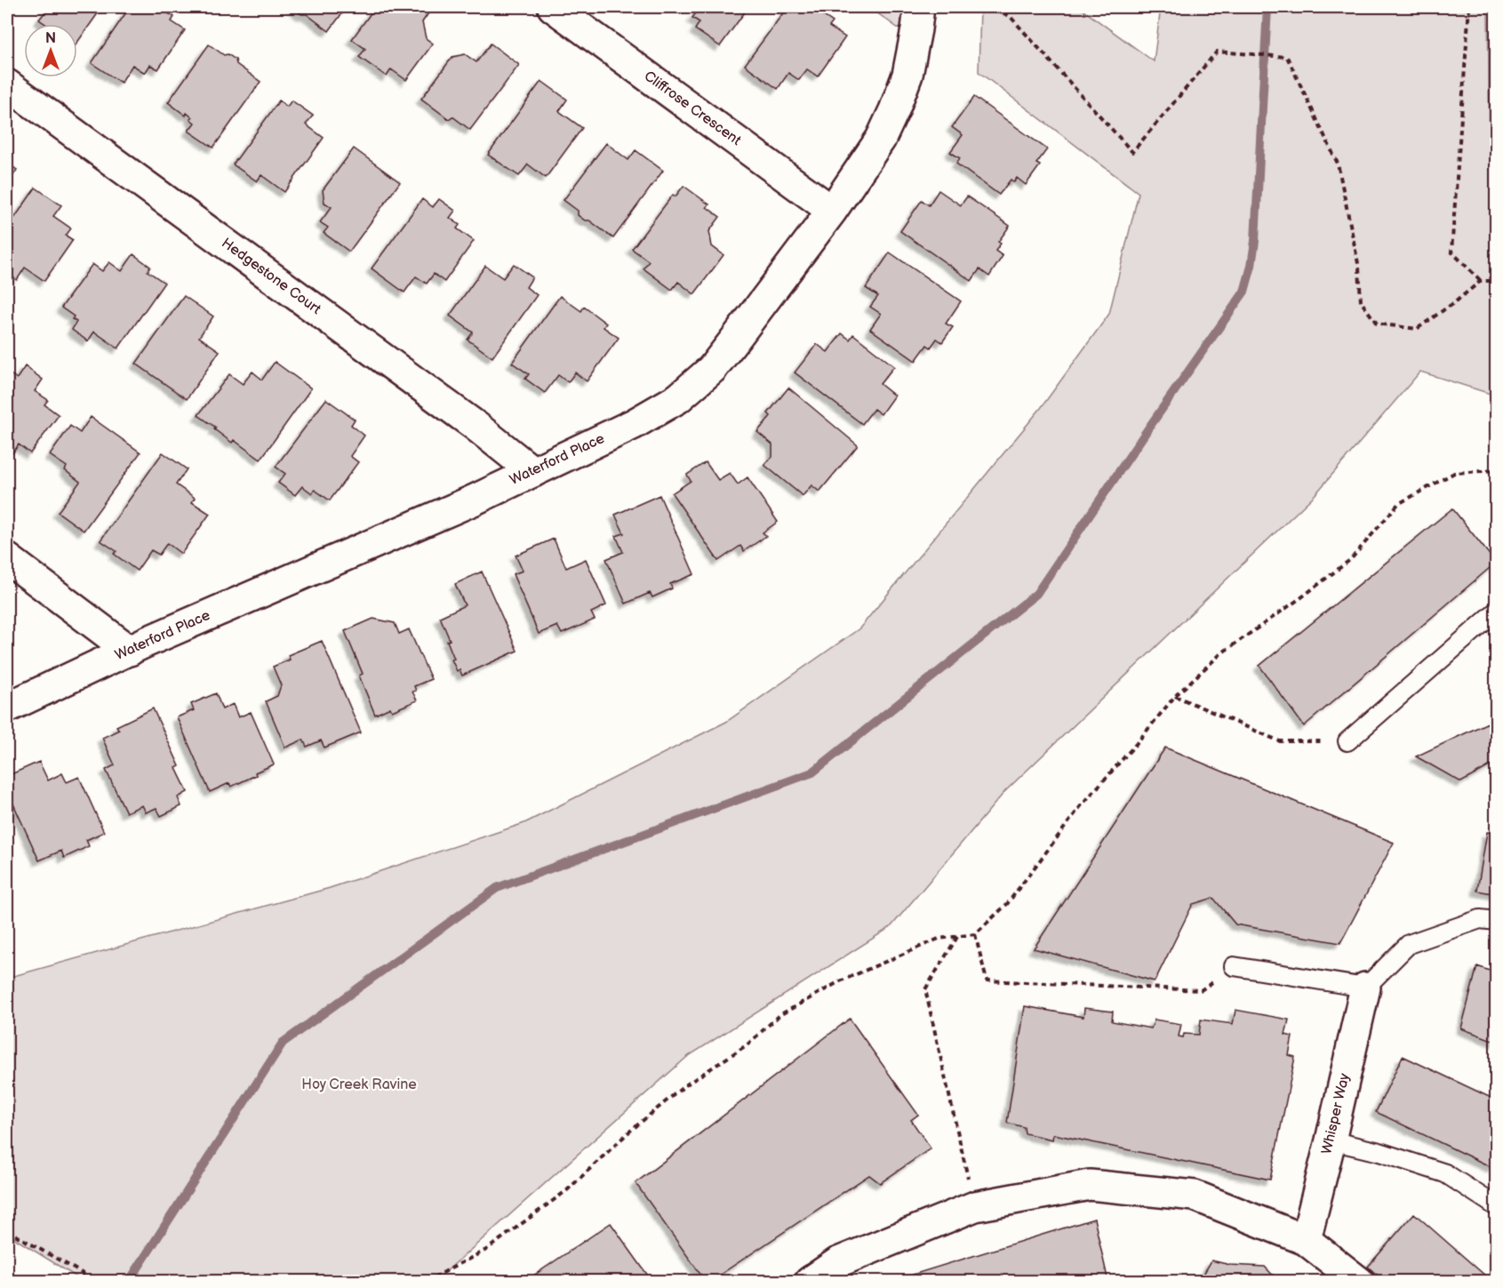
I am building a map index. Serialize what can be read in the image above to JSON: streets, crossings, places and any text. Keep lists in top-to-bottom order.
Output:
{
  "streets": {
    "street": [
      "Cliffrose Crescent",
      "Hedgestone Court",
      "Waterford Place",
      "Whisper Way"
    ]
  },
  "crossings": [
    ["Cliffrose Crescent", "Waterford Place"],
    ["Hedgestone Court", "Waterford Place"]
  ],
  "parks": ["Hoy Creek Ravine"],
  "north": "top"
}
